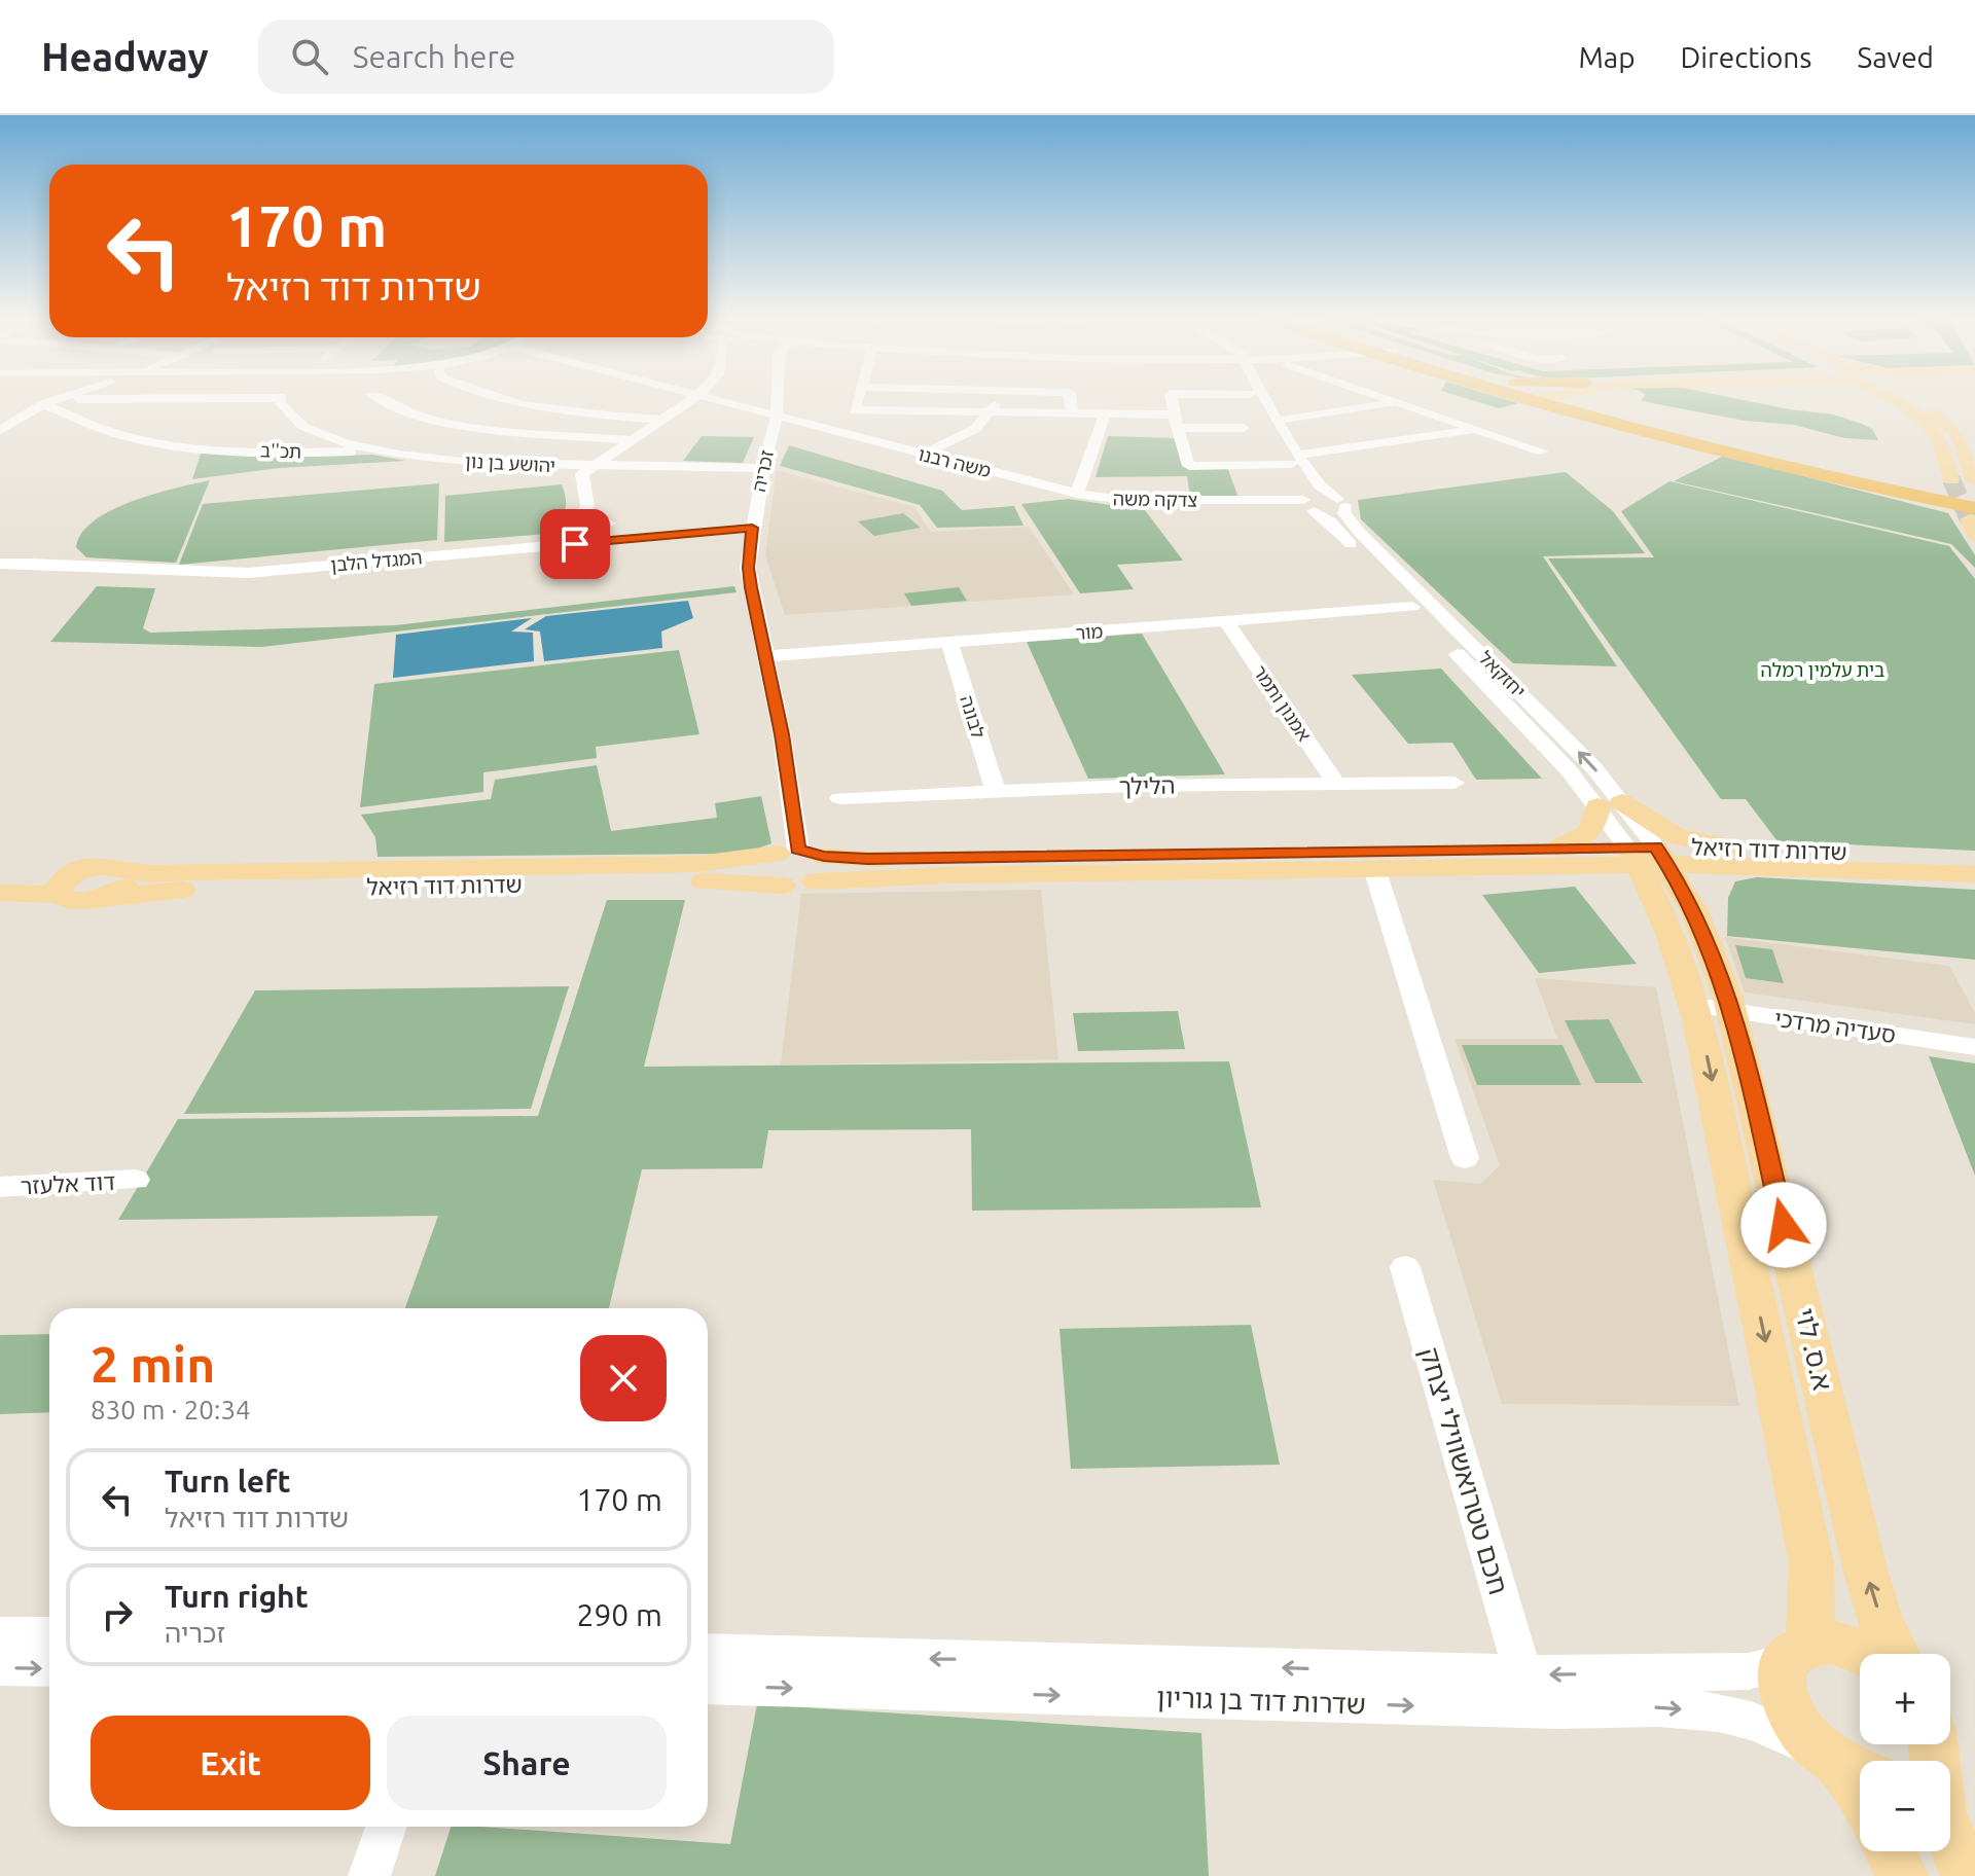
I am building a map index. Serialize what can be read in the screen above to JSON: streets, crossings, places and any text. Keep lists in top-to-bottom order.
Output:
{
  "streets": {
    "main road": ["שדרות דוד רזיאל", "א.ס. לוי"],
    "street": [
      "תכ''ב",
      "משה רבנו",
      "יהושע בן נון",
      "זכריה",
      "צדקה משה",
      "המגדל הלבן",
      "מור",
      "יחזקאל",
      "אמנון ותמר",
      "לבונה",
      "הלילך",
      "סעדיה מרדכי",
      "דוד אלעזר",
      "חכם טטרואשווילי יצחק",
      "שדרות דוד בן גוריון"
    ]
  },
  "crossings": [
    ["תכ''ב", "יהושע בן נון"],
    ["משה רבנו", "זכריה"],
    ["משה רבנו", "צדקה משה"],
    ["יהושע בן נון", "זכריה"],
    ["זכריה", "המגדל הלבן"],
    ["זכריה", "מור"],
    ["זכריה", "שדרות דוד רזיאל"],
    ["צדקה משה", "יחזקאל"],
    ["מור", "יחזקאל"],
    ["מור", "אמנון ותמר"],
    ["מור", "לבונה"],
    ["יחזקאל", "שדרות דוד רזיאל"],
    ["יחזקאל", "א.ס. לוי"],
    ["אמנון ותמר", "הלילך"],
    ["לבונה", "הלילך"],
    ["שדרות דוד רזיאל", "א.ס. לוי"],
    ["סעדיה מרדכי", "א.ס. לוי"],
    ["א.ס. לוי", "שדרות דוד בן גוריון"],
    ["חכם טטרואשווילי יצחק", "שדרות דוד בן גוריון"]
  ],
  "parks": ["בית עלמין רמלה"],
  "page": {
    "header": "Headway",
    "search": "Search here",
    "nav": ["Map", "Directions", "Saved"],
    "turn": ["170 m", "שדרות דוד רזיאל"],
    "heading": ["2 min", "830 m · 20:34"],
    "list": [
      {
        "name": "Turn left",
        "note": "שדרות דוד רזיאל",
        "value": "170 m"
      },
      {
        "name": "Turn right",
        "note": "זכריה",
        "value": "290 m"
      }
    ],
    "map_buttons": ["+", "−"],
    "buttons": ["Exit", "Share"]
  }
}
